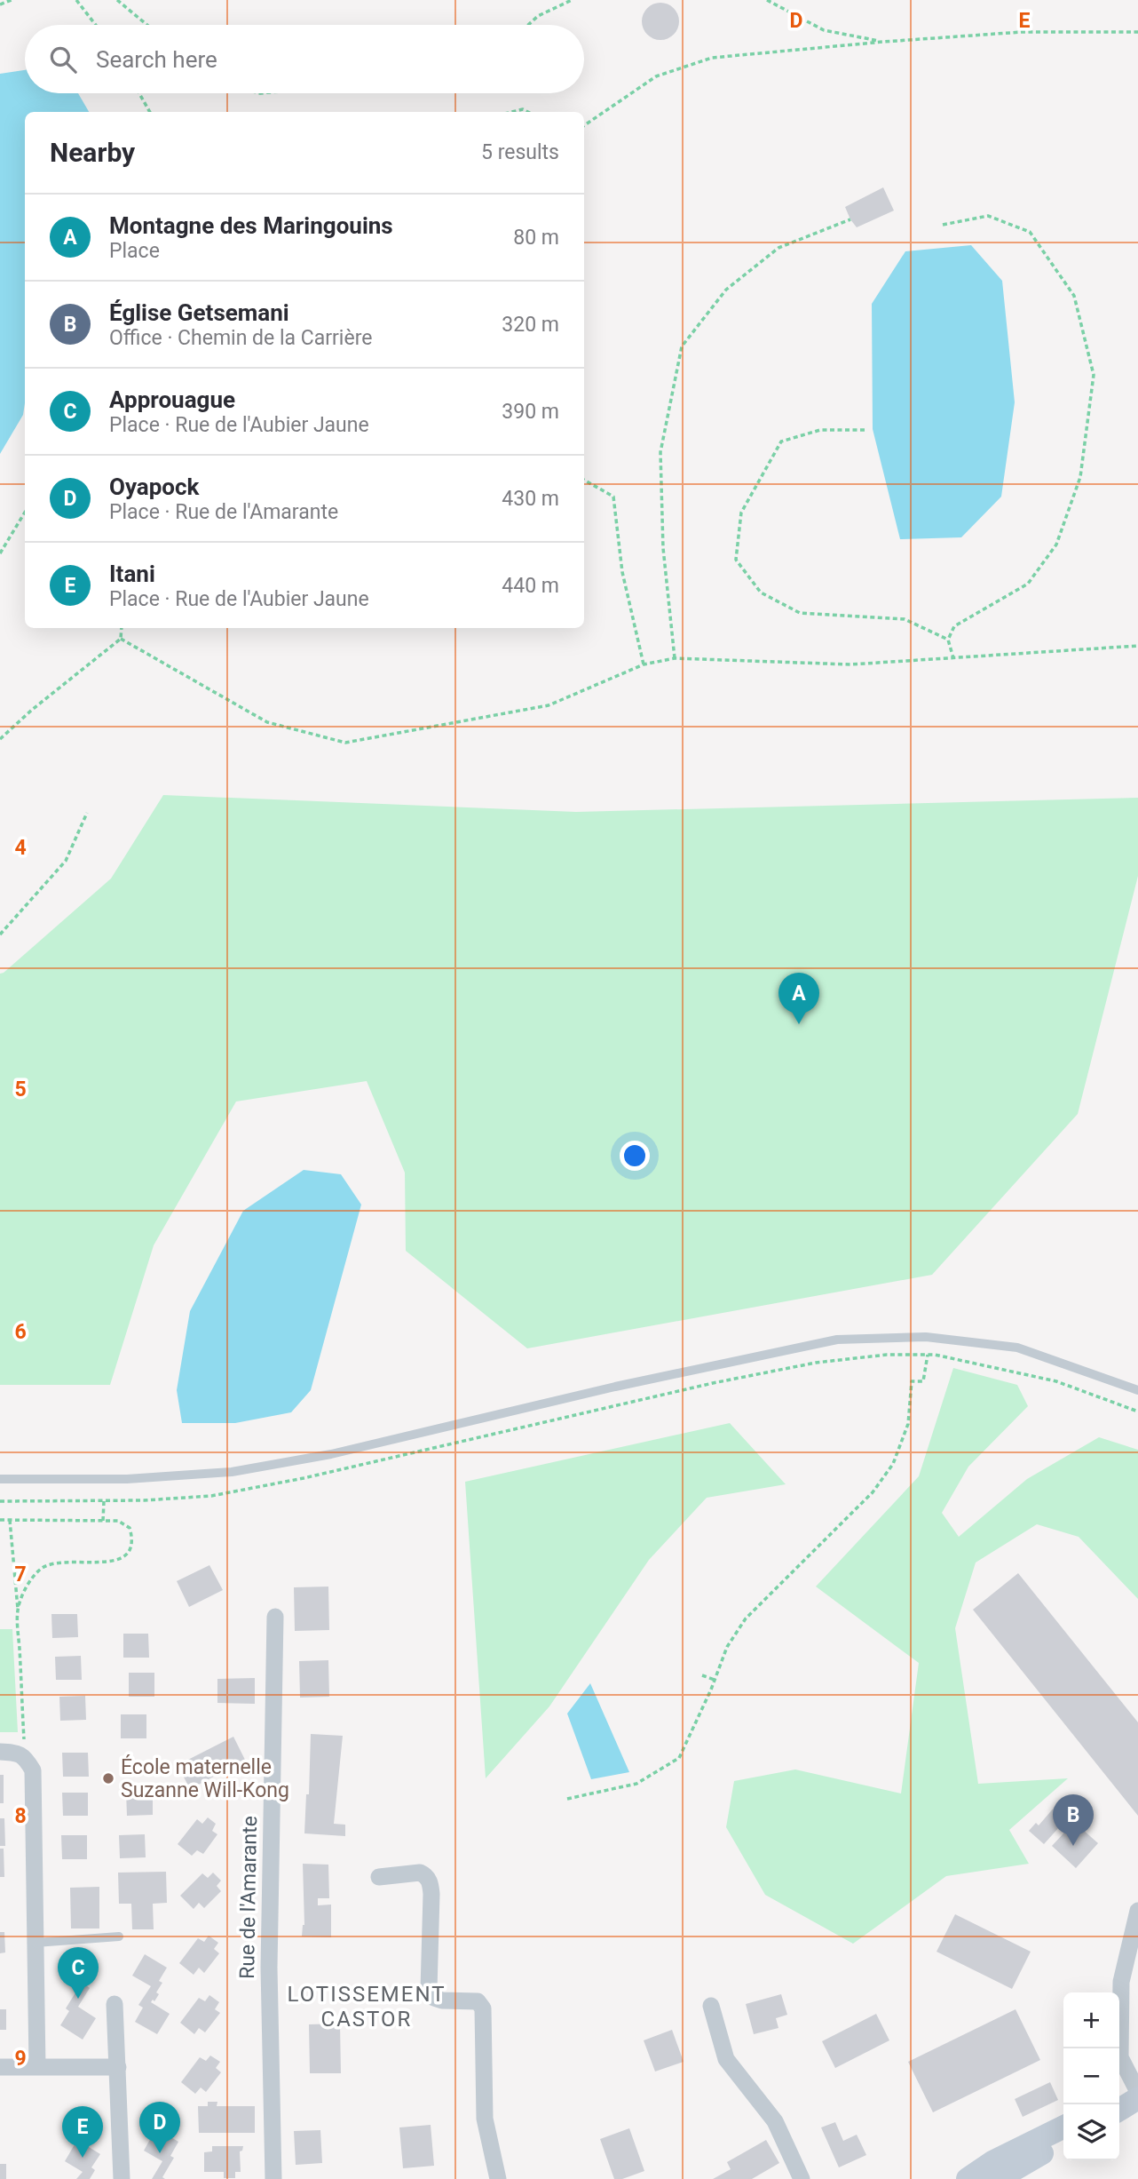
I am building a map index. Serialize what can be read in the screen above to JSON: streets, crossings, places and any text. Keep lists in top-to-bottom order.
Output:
{
  "streets": {
    "street": ["Rue de l'Amarante"]
  },
  "districts": ["LOTISSEMENT CASTOR"],
  "places": ["École maternelle Suzanne Will-Kong"],
  "page": {
    "search": "Search here",
    "heading": ["Nearby", "5 results"],
    "list": [
      {
        "mark": "A",
        "name": "Montagne des Maringouins",
        "note": "Place",
        "value": "80 m"
      },
      {
        "mark": "B",
        "name": "Église Getsemani",
        "note": "Office · Chemin de la Carrière",
        "value": "320 m"
      },
      {
        "mark": "C",
        "name": "Approuague",
        "note": "Place · Rue de l'Aubier Jaune",
        "value": "390 m"
      },
      {
        "mark": "D",
        "name": "Oyapock",
        "note": "Place · Rue de l'Amarante",
        "value": "430 m"
      },
      {
        "mark": "E",
        "name": "Itani",
        "note": "Place · Rue de l'Aubier Jaune",
        "value": "440 m"
      }
    ],
    "pins": [
      "A",
      "B",
      "C",
      "D",
      "E"
    ],
    "map_buttons": ["+", "−"]
  },
  "grid": {
    "columns": ["D", "E"],
    "rows": [
      "4",
      "5",
      "6",
      "7",
      "8",
      "9"
    ]
  }
}
